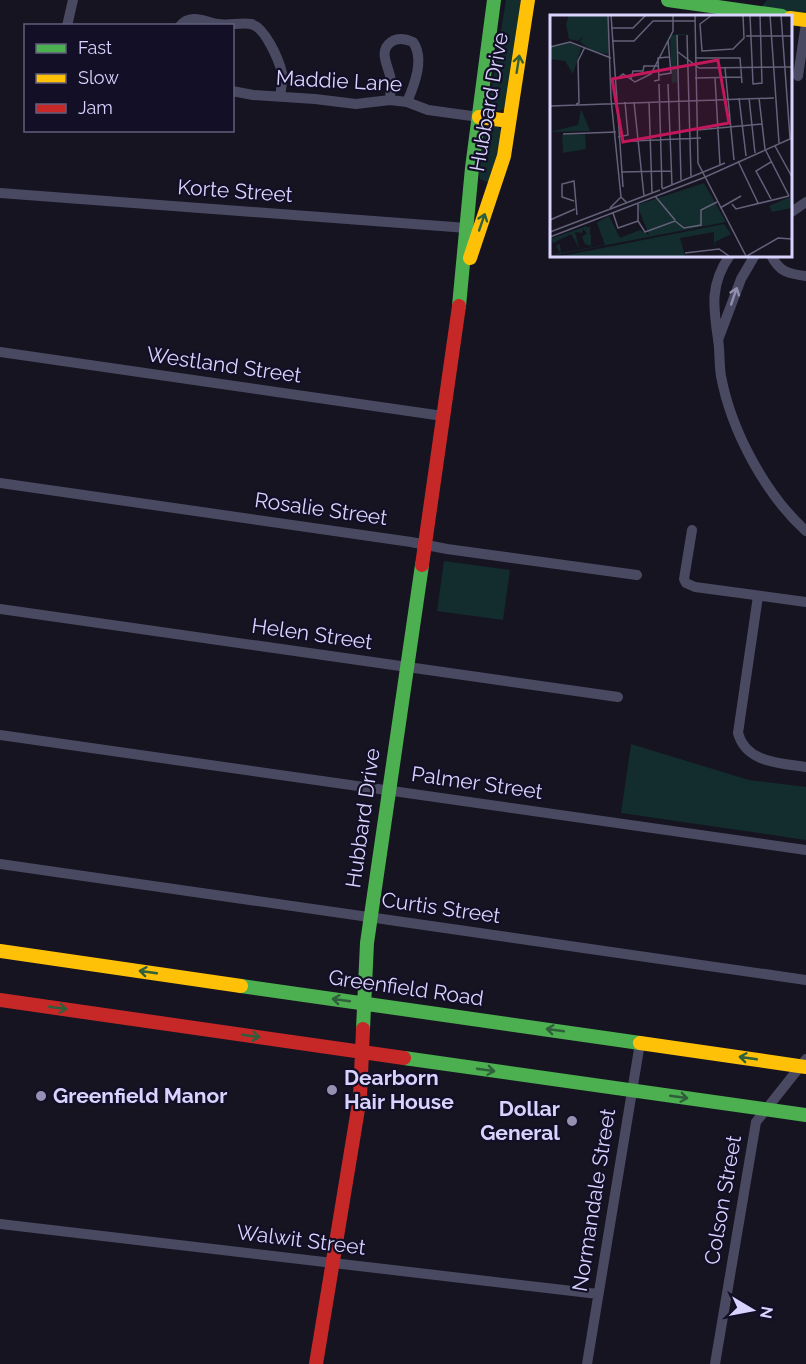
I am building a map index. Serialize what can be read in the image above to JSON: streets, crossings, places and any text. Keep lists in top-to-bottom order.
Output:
{
  "streets": {
    "street": [
      "Maddie Lane",
      "Hubbard Drive",
      "Korte Street",
      "Westland Street",
      "Rosalie Street",
      "Helen Street",
      "Palmer Street",
      "Curtis Street",
      "Greenfield Road",
      "Normandale Street",
      "Colson Street",
      "Walwit Street"
    ]
  },
  "crossings": [
    ["Maddie Lane", "Hubbard Drive"],
    ["Hubbard Drive", "Korte Street"],
    ["Hubbard Drive", "Westland Street"],
    ["Hubbard Drive", "Rosalie Street"],
    ["Hubbard Drive", "Helen Street"],
    ["Hubbard Drive", "Palmer Street"],
    ["Hubbard Drive", "Curtis Street"],
    ["Hubbard Drive", "Greenfield Road"],
    ["Hubbard Drive", "Walwit Street"],
    ["Greenfield Road", "Normandale Street"],
    ["Greenfield Road", "Colson Street"],
    ["Normandale Street", "Walwit Street"]
  ],
  "places": ["Dearborn Hair House", "Greenfield Manor", "Dollar General"],
  "legend": ["Fast", "Slow", "Jam"],
  "north": "right"
}
